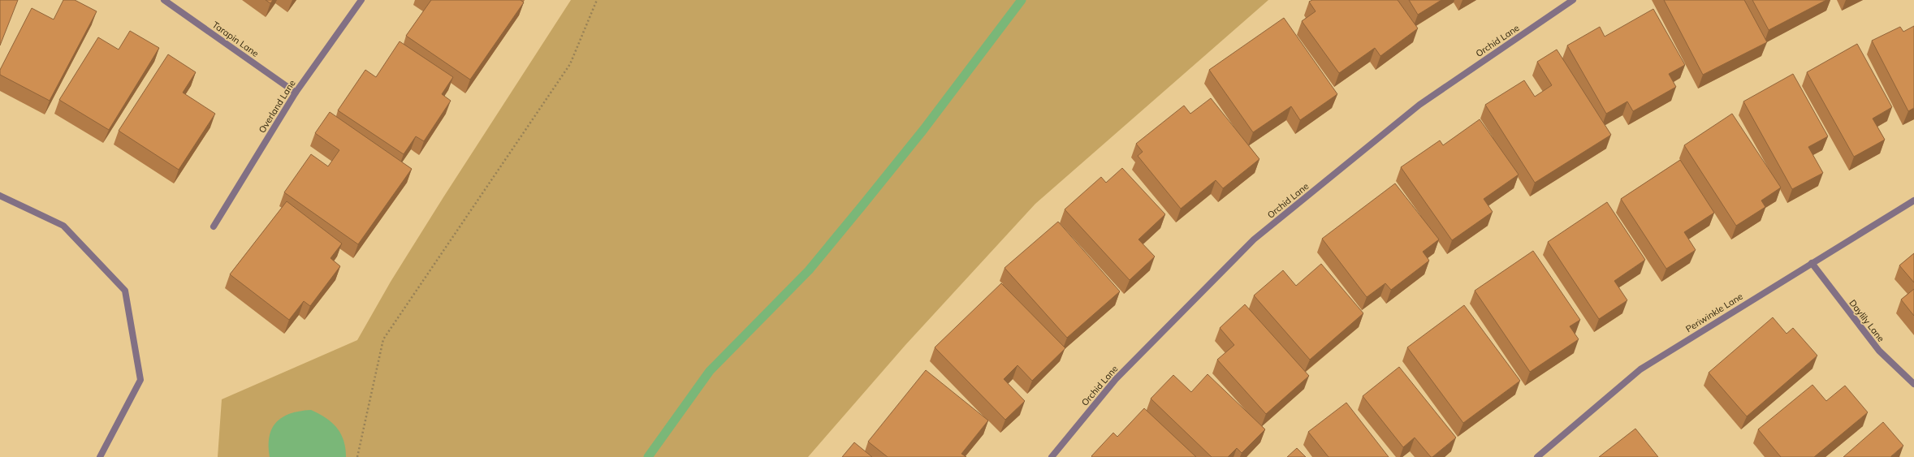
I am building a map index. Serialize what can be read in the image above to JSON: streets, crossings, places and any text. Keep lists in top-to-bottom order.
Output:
{
  "streets": {
    "street": [
      "Tarapin Lane",
      "Orchid Lane",
      "Overland Lane",
      "Periwinkle Lane",
      "Daylily Lane"
    ]
  },
  "crossings": [
    ["Tarapin Lane", "Overland Lane"],
    ["Periwinkle Lane", "Daylily Lane"]
  ]
}
